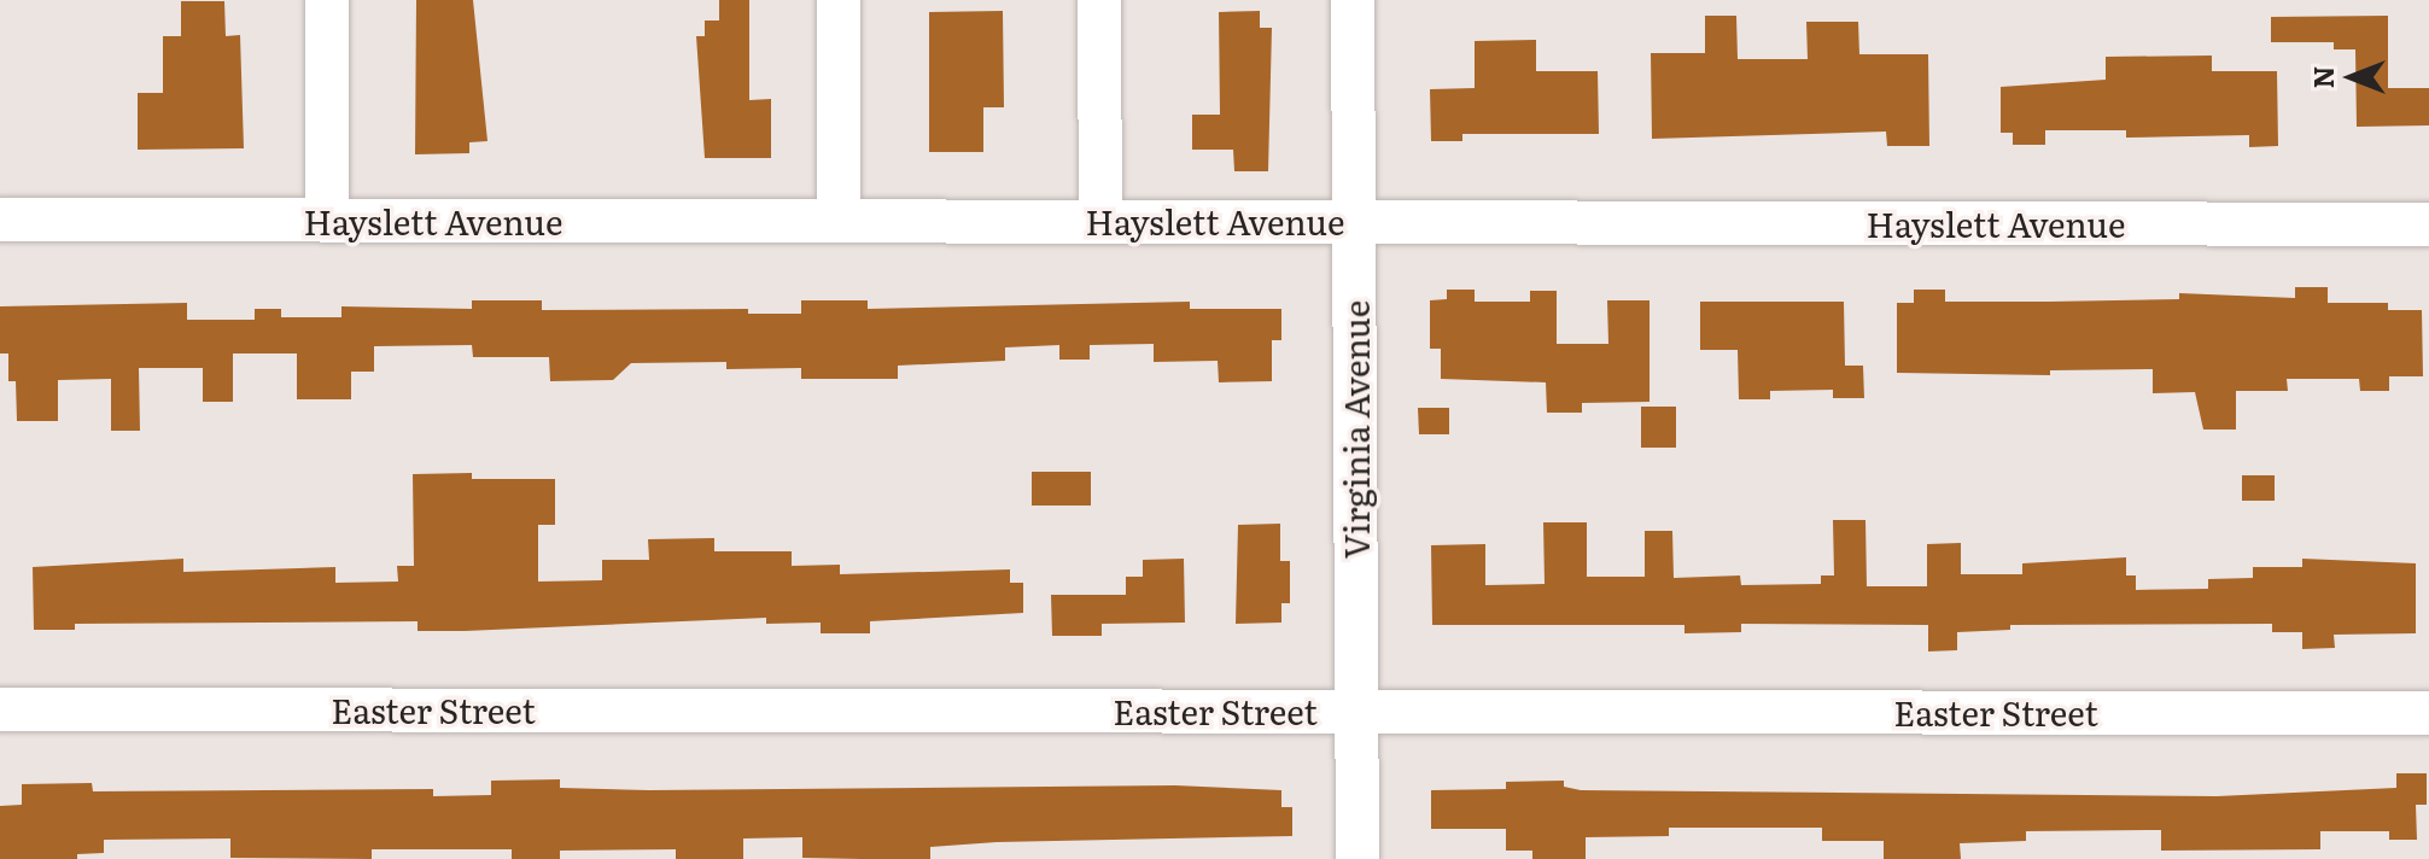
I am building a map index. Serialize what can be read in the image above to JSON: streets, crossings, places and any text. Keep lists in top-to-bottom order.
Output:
{
  "streets": {
    "street": ["Hayslett Avenue", "Virginia Avenue", "Easter Street"]
  },
  "crossings": [
    ["Hayslett Avenue", "Virginia Avenue"],
    ["Virginia Avenue", "Easter Street"]
  ],
  "north": "left"
}
